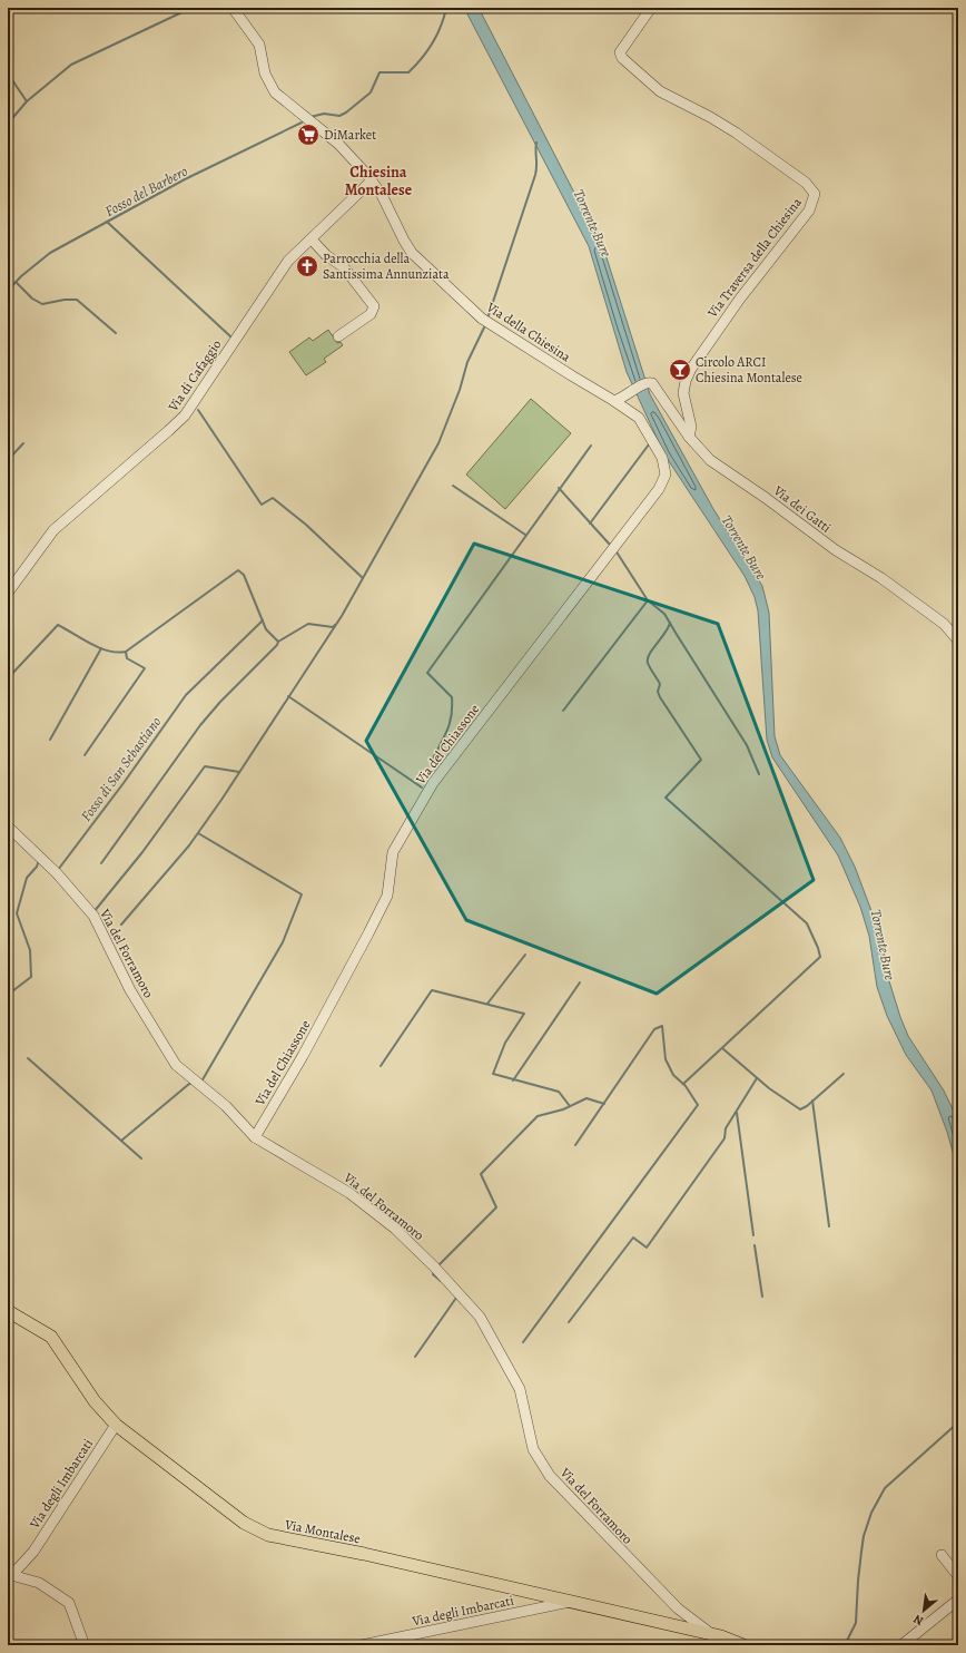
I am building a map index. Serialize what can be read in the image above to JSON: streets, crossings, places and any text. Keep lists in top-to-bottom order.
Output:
{
  "streets": {
    "main road": ["Via Montalese"],
    "street": [
      "Via Traversa della Chiesina",
      "Via della Chiesina",
      "Via di Cafaggio",
      "Via dei Gatti",
      "Via del Chiassone",
      "Via del Forramoro",
      "Via degli Imbarcati"
    ]
  },
  "crossings": [
    ["Via Traversa della Chiesina", "Via dei Gatti"],
    ["Via della Chiesina", "Via di Cafaggio"],
    ["Via della Chiesina", "Via dei Gatti"],
    ["Via della Chiesina", "Via del Chiassone"],
    ["Via dei Gatti", "Via del Chiassone"],
    ["Via del Chiassone", "Via del Forramoro"],
    ["Via del Forramoro", "Via Montalese"],
    ["Via degli Imbarcati", "Via Montalese"]
  ],
  "districts": ["Chiesina Montalese"],
  "water": ["Fosso del Barbero", "Torrente Bure", "Fosso di San Sebastiano"],
  "places": {
    "supermarket": ["DiMarket"],
    "church": ["Parrocchia della Santissima Annunziata"],
    "bar": ["Circolo ARCI Chiesina Montalese"]
  },
  "north": "bottom left"
}
